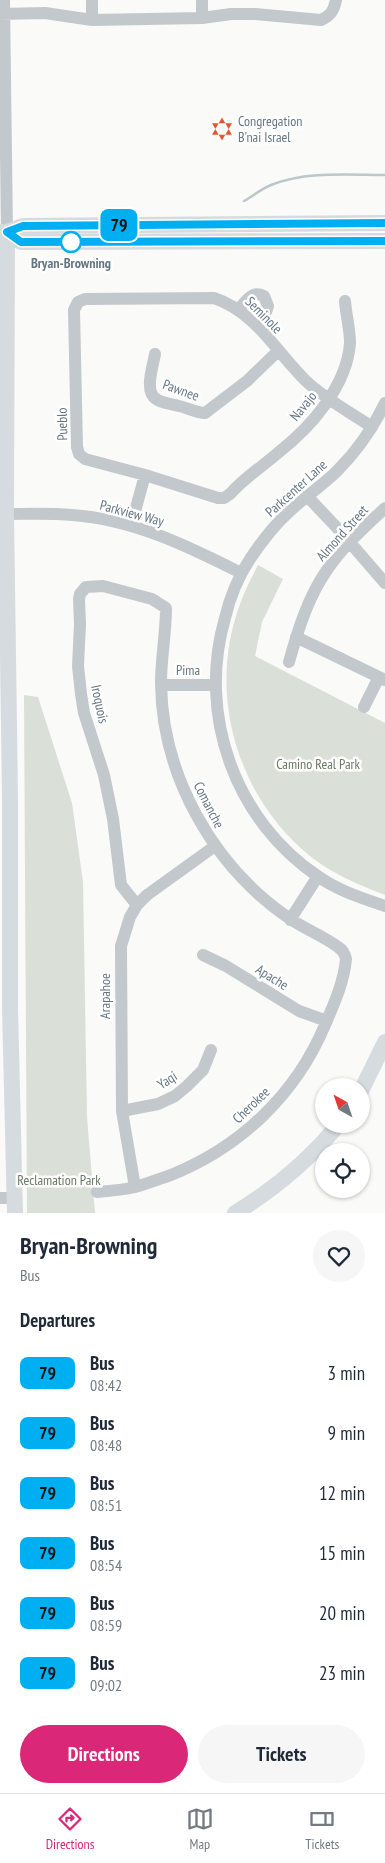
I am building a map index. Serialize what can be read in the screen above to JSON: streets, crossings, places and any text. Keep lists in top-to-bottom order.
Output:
{
  "streets": {
    "street": [
      "Seminole",
      "Pawnee",
      "Navajo",
      "Pueblo",
      "Parkcenter Lane",
      "Parkview Way",
      "Almond Street",
      "Pima",
      "Iroquois",
      "Comanche",
      "Apache",
      "Arapahoe",
      "Yaqi",
      "Cherokee"
    ]
  },
  "crossings": [
    ["Seminole", "Pawnee"],
    ["Seminole", "Navajo"],
    ["Seminole", "Pueblo"],
    ["Seminole", "Parkcenter Lane"],
    ["Navajo", "Pueblo"],
    ["Parkcenter Lane", "Parkview Way"],
    ["Parkcenter Lane", "Pima"],
    ["Pima", "Comanche"],
    ["Iroquois", "Comanche"],
    ["Iroquois", "Arapahoe"],
    ["Comanche", "Arapahoe"],
    ["Comanche", "Cherokee"],
    ["Apache", "Cherokee"],
    ["Arapahoe", "Yaqi"],
    ["Arapahoe", "Cherokee"]
  ],
  "parks": ["Camino Real Park", "Reclamation Park"],
  "places": {
    "synagogue": ["Congregation B'nai Israel"],
    "other": ["Bryan-Browning"]
  },
  "lines": ["bus line 79"],
  "north": "top left",
  "page": {
    "on_map": "79",
    "heading": [
      ["Bryan-Browning", "Bus"],
      "Departures"
    ],
    "list": [
      {
        "mark": "79",
        "name": "Bus",
        "note": "08:42",
        "value": "3 min"
      },
      {
        "mark": "79",
        "name": "Bus",
        "note": "08:48",
        "value": "9 min"
      },
      {
        "mark": "79",
        "name": "Bus",
        "note": "08:51",
        "value": "12 min"
      },
      {
        "mark": "79",
        "name": "Bus",
        "note": "08:54",
        "value": "15 min"
      },
      {
        "mark": "79",
        "name": "Bus",
        "note": "08:59",
        "value": "20 min"
      },
      {
        "mark": "79",
        "name": "Bus",
        "note": "09:02",
        "value": "23 min"
      }
    ],
    "buttons": ["Directions", "Tickets"],
    "tabs": ["Directions", "Map", "Tickets"]
  }
}
